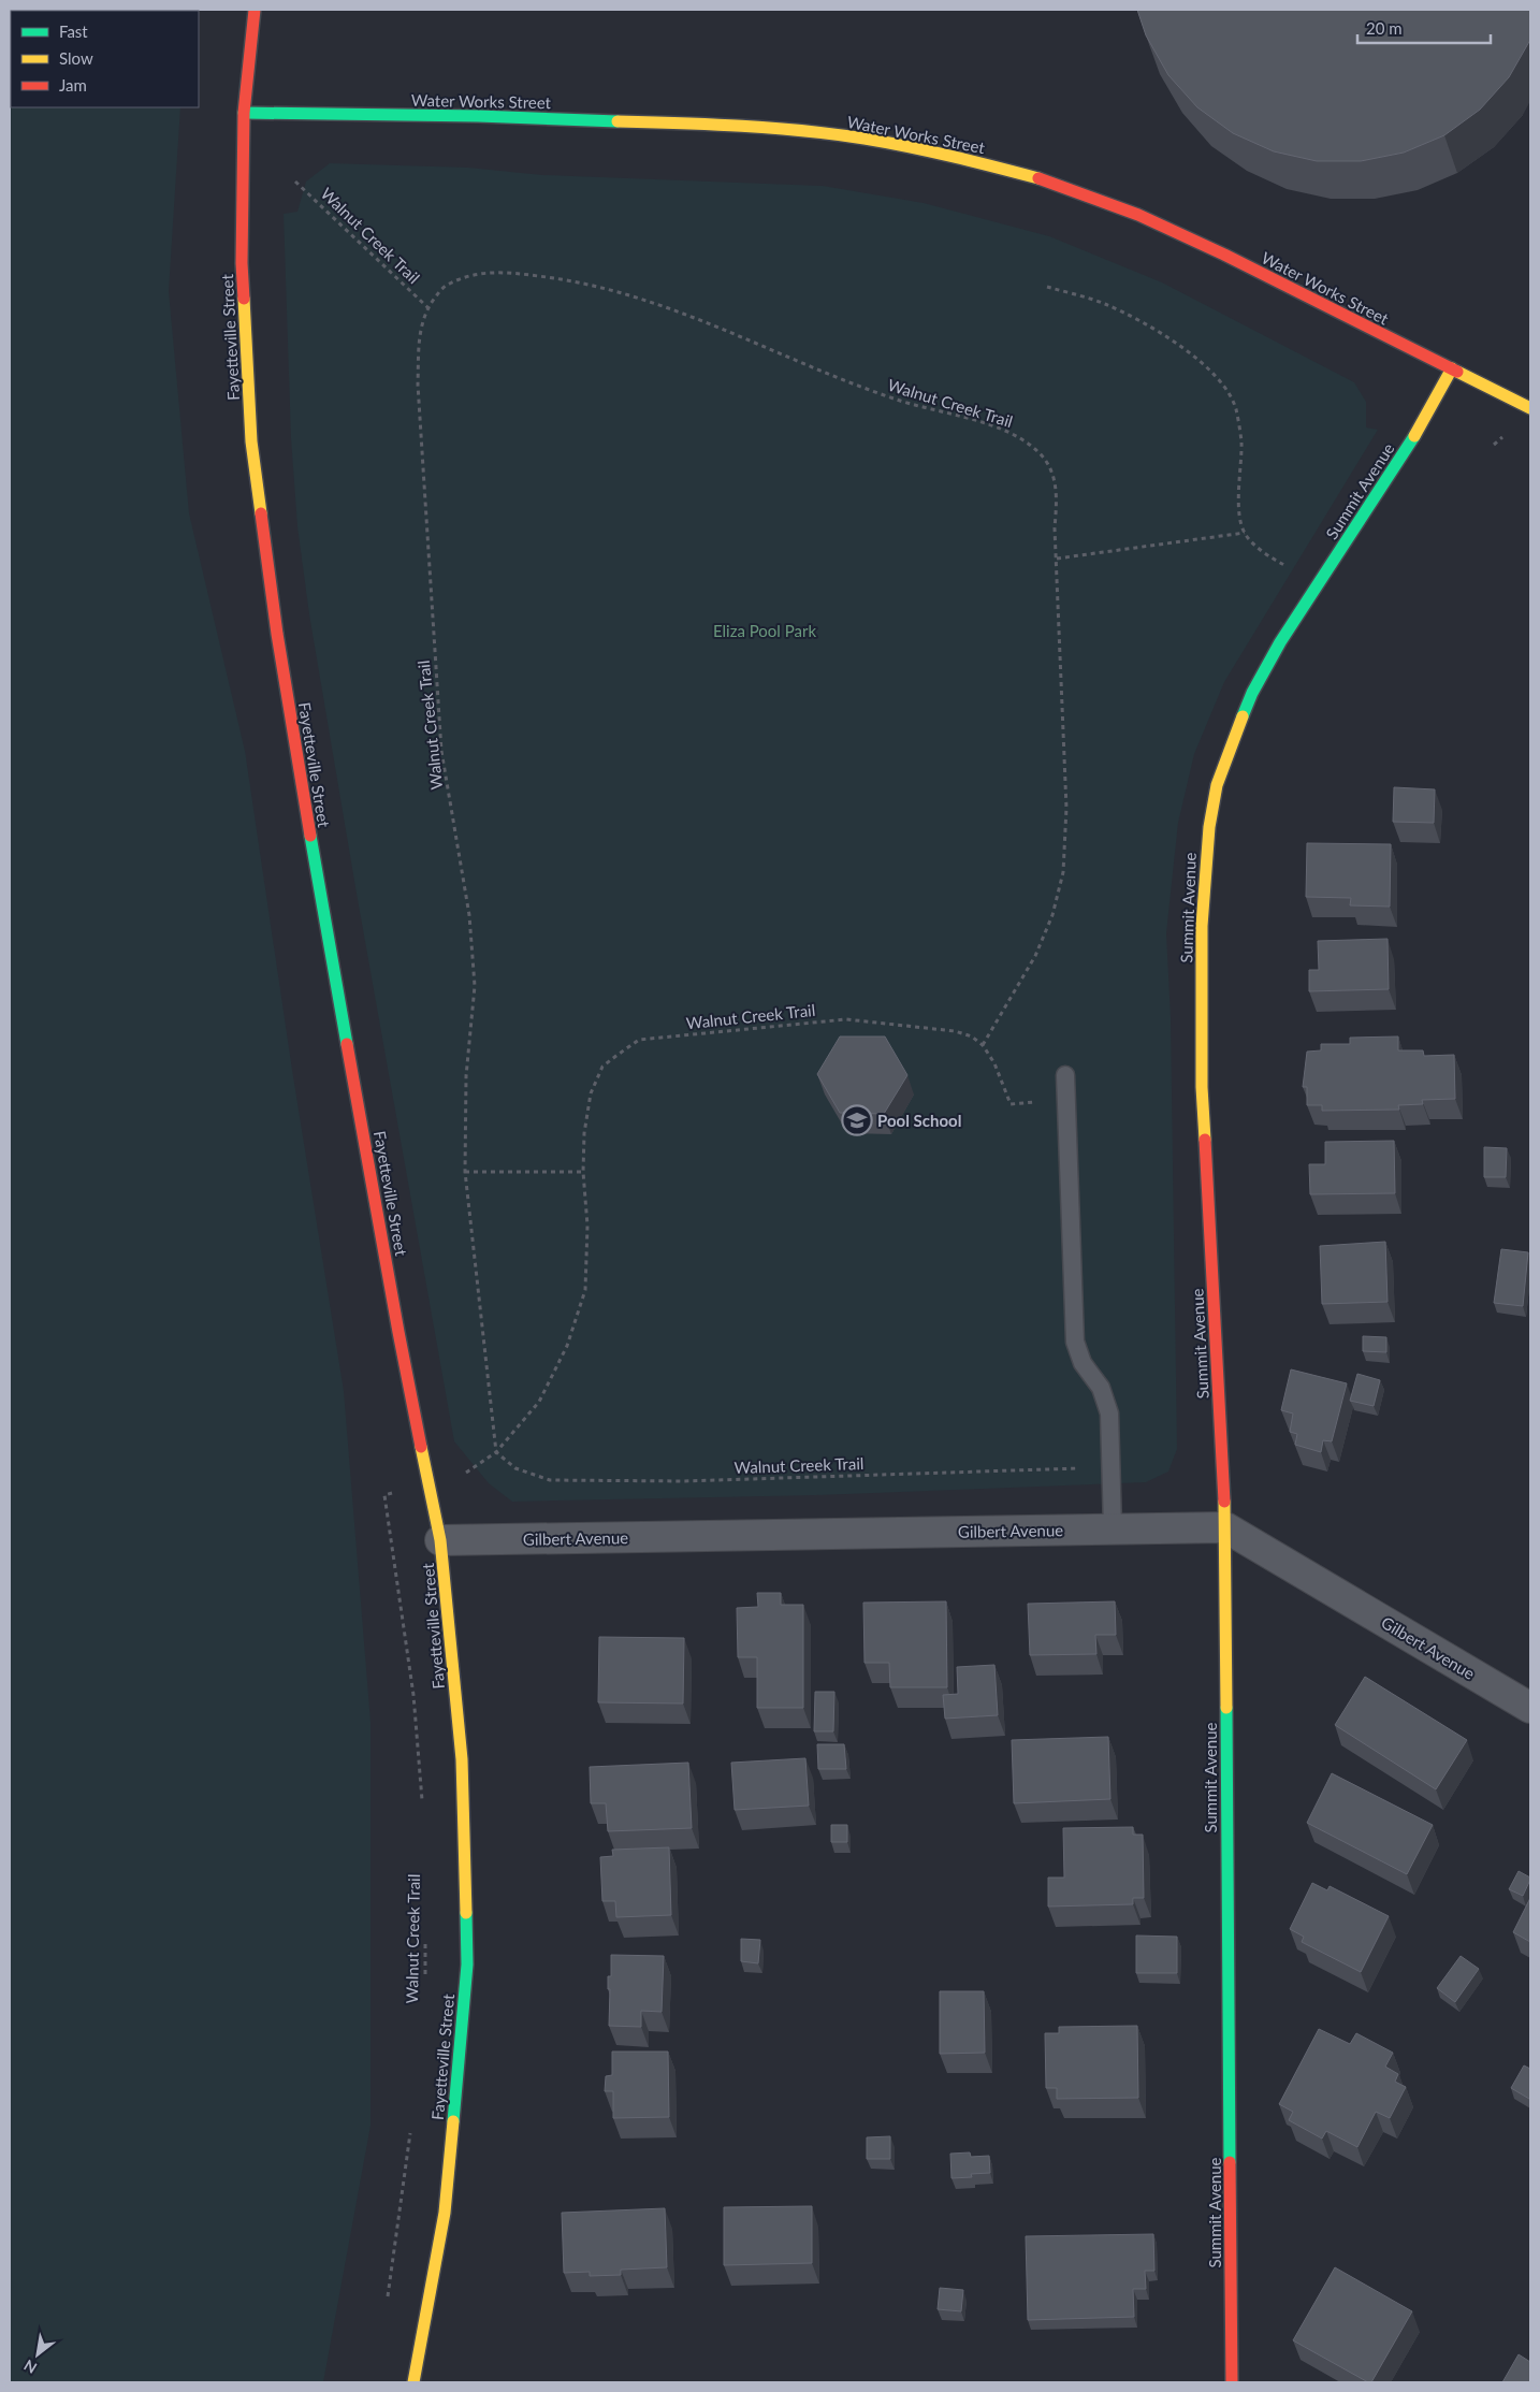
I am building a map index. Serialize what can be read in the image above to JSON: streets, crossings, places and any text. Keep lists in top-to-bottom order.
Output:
{
  "streets": {
    "street": [
      "Water Works Street",
      "Fayetteville Street",
      "Summit Avenue",
      "Gilbert Avenue"
    ],
    "path": ["Walnut Creek Trail"]
  },
  "crossings": [
    ["Water Works Street", "Fayetteville Street"],
    ["Water Works Street", "Summit Avenue"],
    ["Fayetteville Street", "Gilbert Avenue"],
    ["Summit Avenue", "Gilbert Avenue"]
  ],
  "parks": ["Eliza Pool Park"],
  "places": {
    "school or university": ["Pool School"]
  },
  "legend": ["Fast", "Slow", "Jam"],
  "scale_bar": "20 m",
  "north": "bottom left"
}
